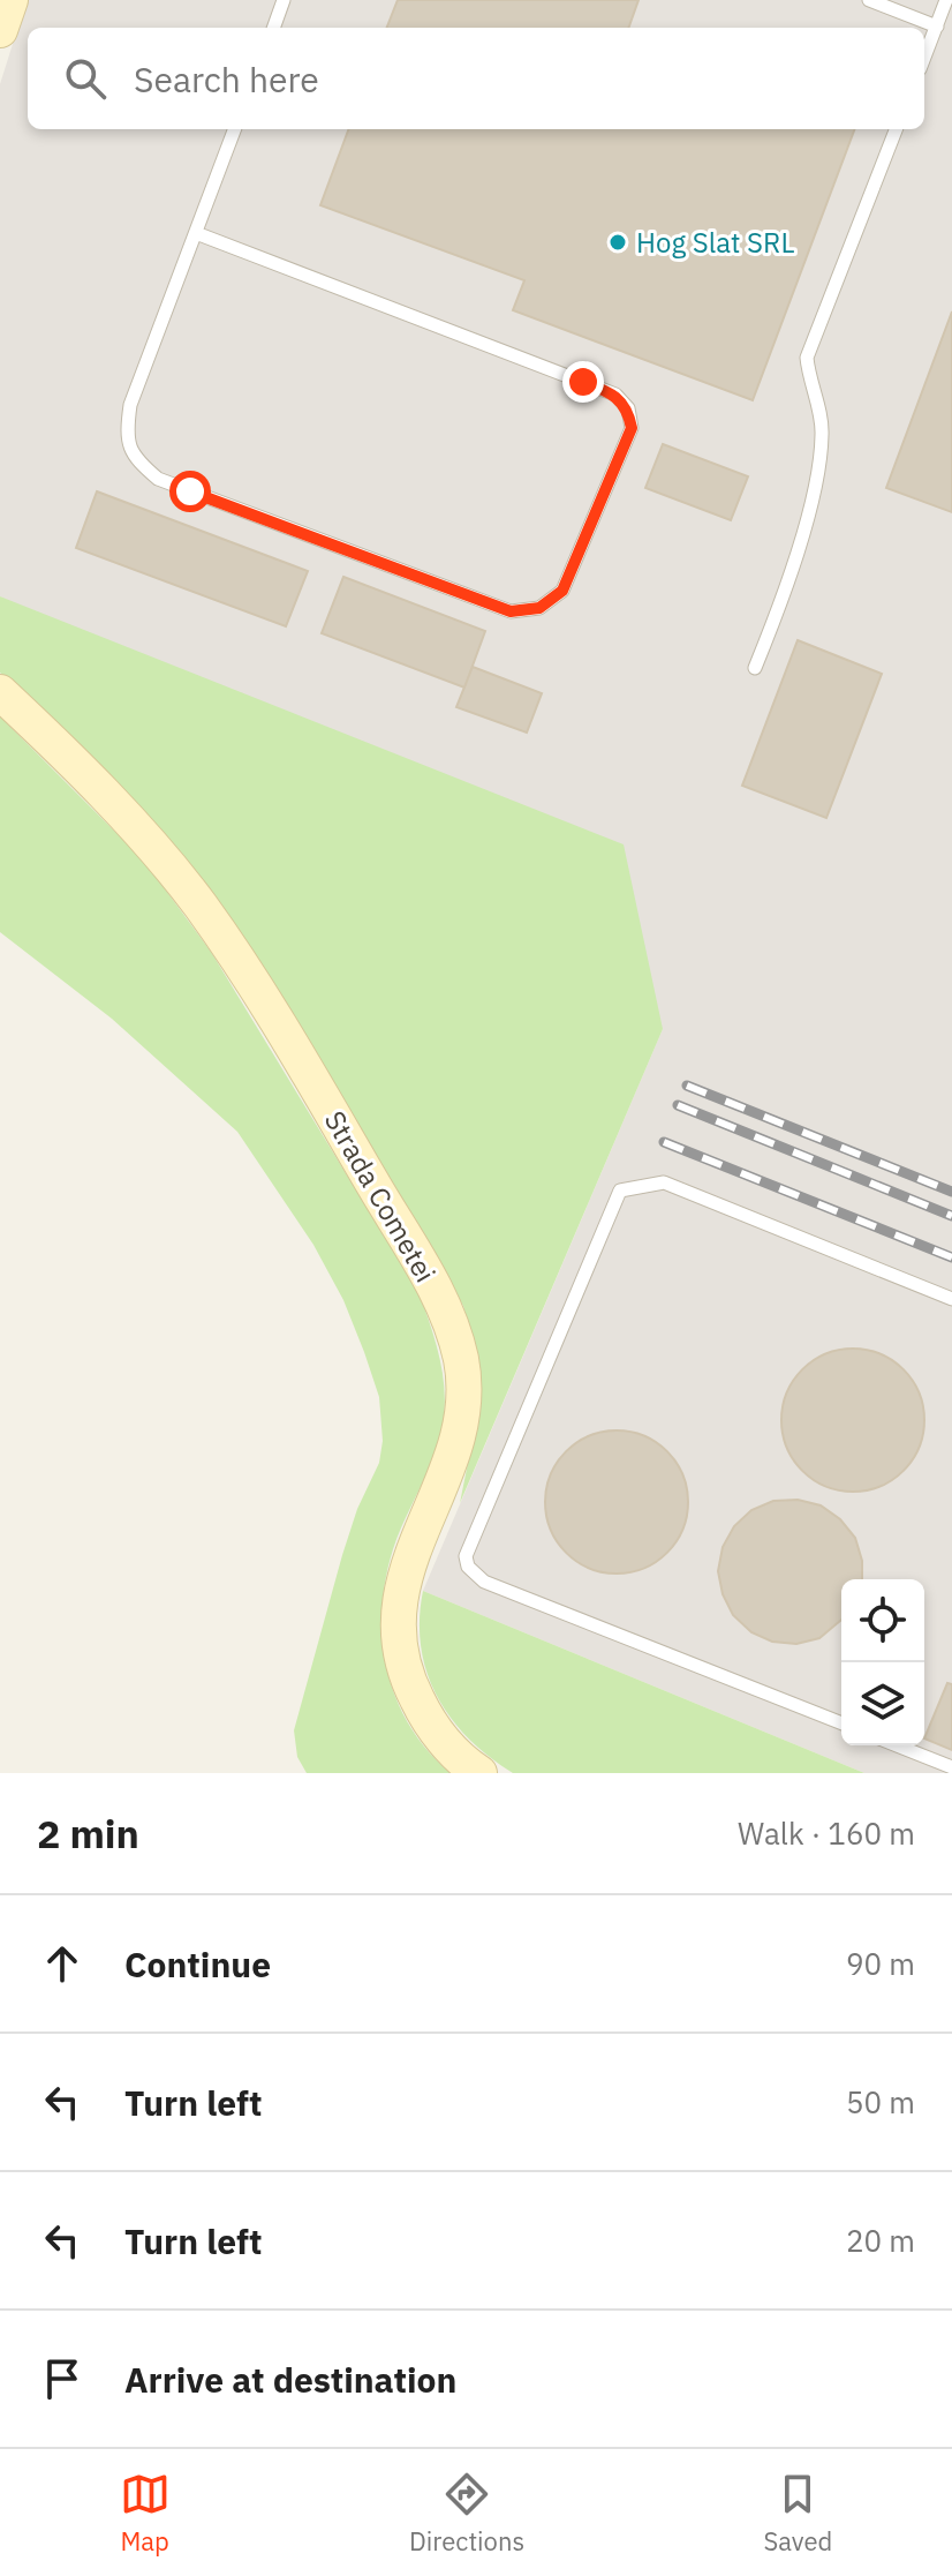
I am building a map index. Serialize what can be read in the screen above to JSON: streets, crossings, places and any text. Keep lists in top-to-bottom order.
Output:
{
  "streets": {
    "street": ["Strada Cometei"]
  },
  "places": ["Hog Slat SRL"],
  "page": {
    "search": "Search here",
    "heading": ["2 min", "Walk · 160 m"],
    "list": [
      ["Continue", "90 m"],
      ["Turn left", "50 m"],
      ["Turn left", "20 m"],
      "Arrive at destination"
    ],
    "nav": ["Map", "Directions", "Saved"]
  }
}
